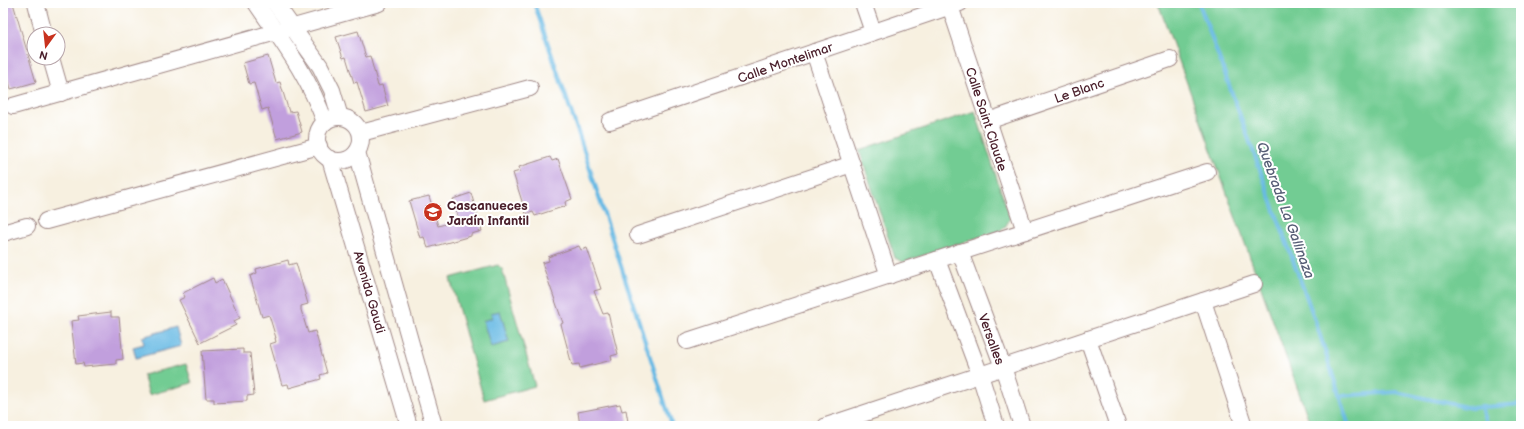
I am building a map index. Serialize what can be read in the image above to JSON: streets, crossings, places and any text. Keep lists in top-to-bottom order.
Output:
{
  "streets": {
    "street": [
      "Calle Montelimar",
      "Le Blanc",
      "Calle Saint Claude",
      "Avenida Gaudi",
      "Versalles"
    ]
  },
  "crossings": [
    ["Calle Montelimar", "Calle Saint Claude"],
    ["Le Blanc", "Calle Saint Claude"]
  ],
  "water": ["Quebrada La Gallinaza"],
  "places": {
    "school or university": ["Cascanueces Jardín Infantil"]
  },
  "north": "bottom"
}
